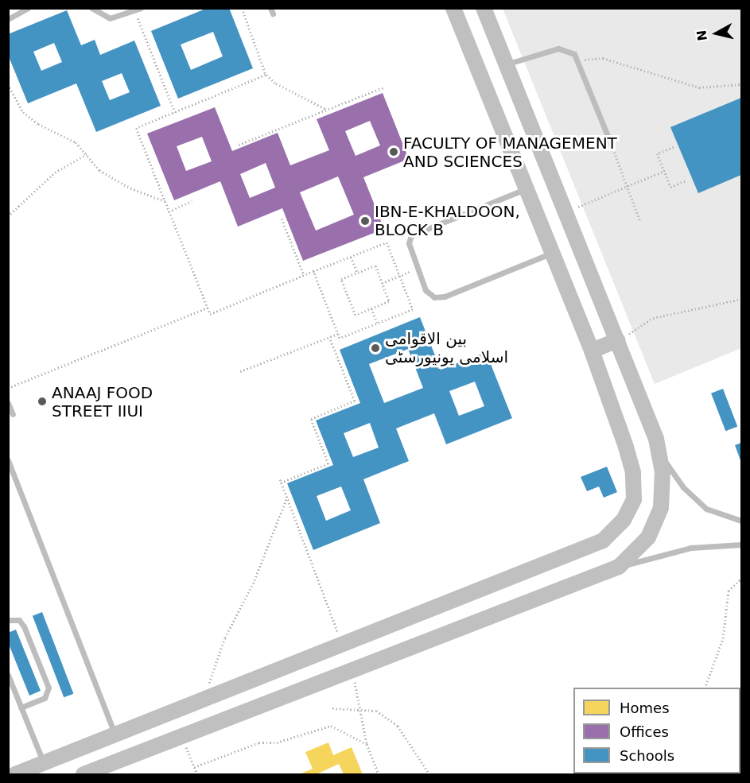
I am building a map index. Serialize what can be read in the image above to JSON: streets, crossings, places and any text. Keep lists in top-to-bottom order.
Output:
{
  "places": [
    "FACULTY OF MANAGEMENT AND SCIENCES",
    "IBN-E-KHALDOON, BLOCK B",
    "بین الاقوامی اسلامی یونیورسٹی",
    "ANAAJ FOOD STREET IIUI"
  ],
  "legend": ["Homes", "Offices", "Schools"],
  "north": "left"
}
